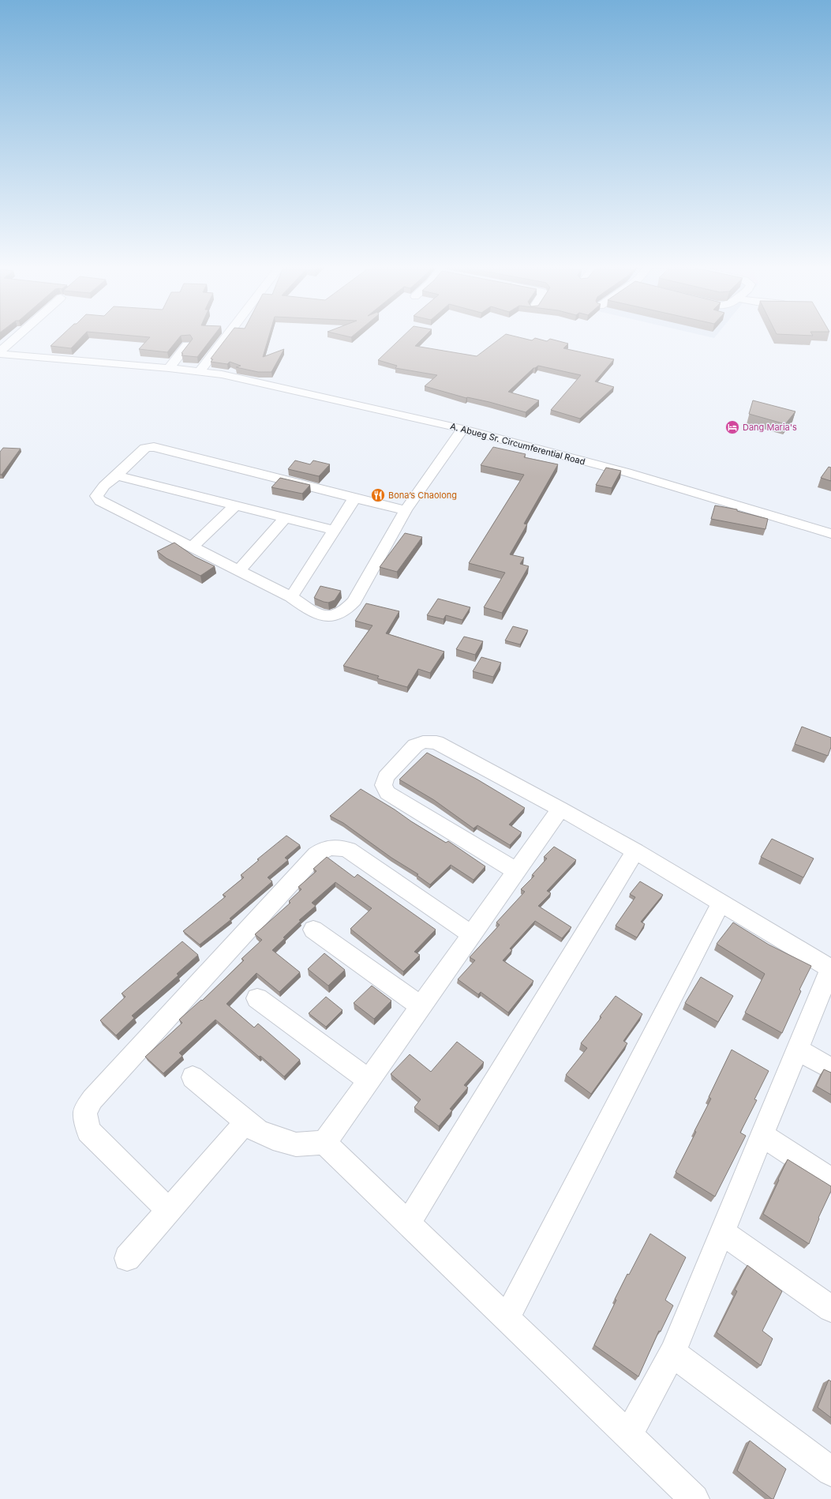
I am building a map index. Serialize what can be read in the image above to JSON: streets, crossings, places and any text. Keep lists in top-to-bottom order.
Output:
{
  "streets": {
    "street": ["A. Abueg Sr. Circumferential Road"]
  },
  "places": {
    "hotel": ["Dang Maria's"],
    "restaurant": ["Bona’s Chaolong"]
  }
}
